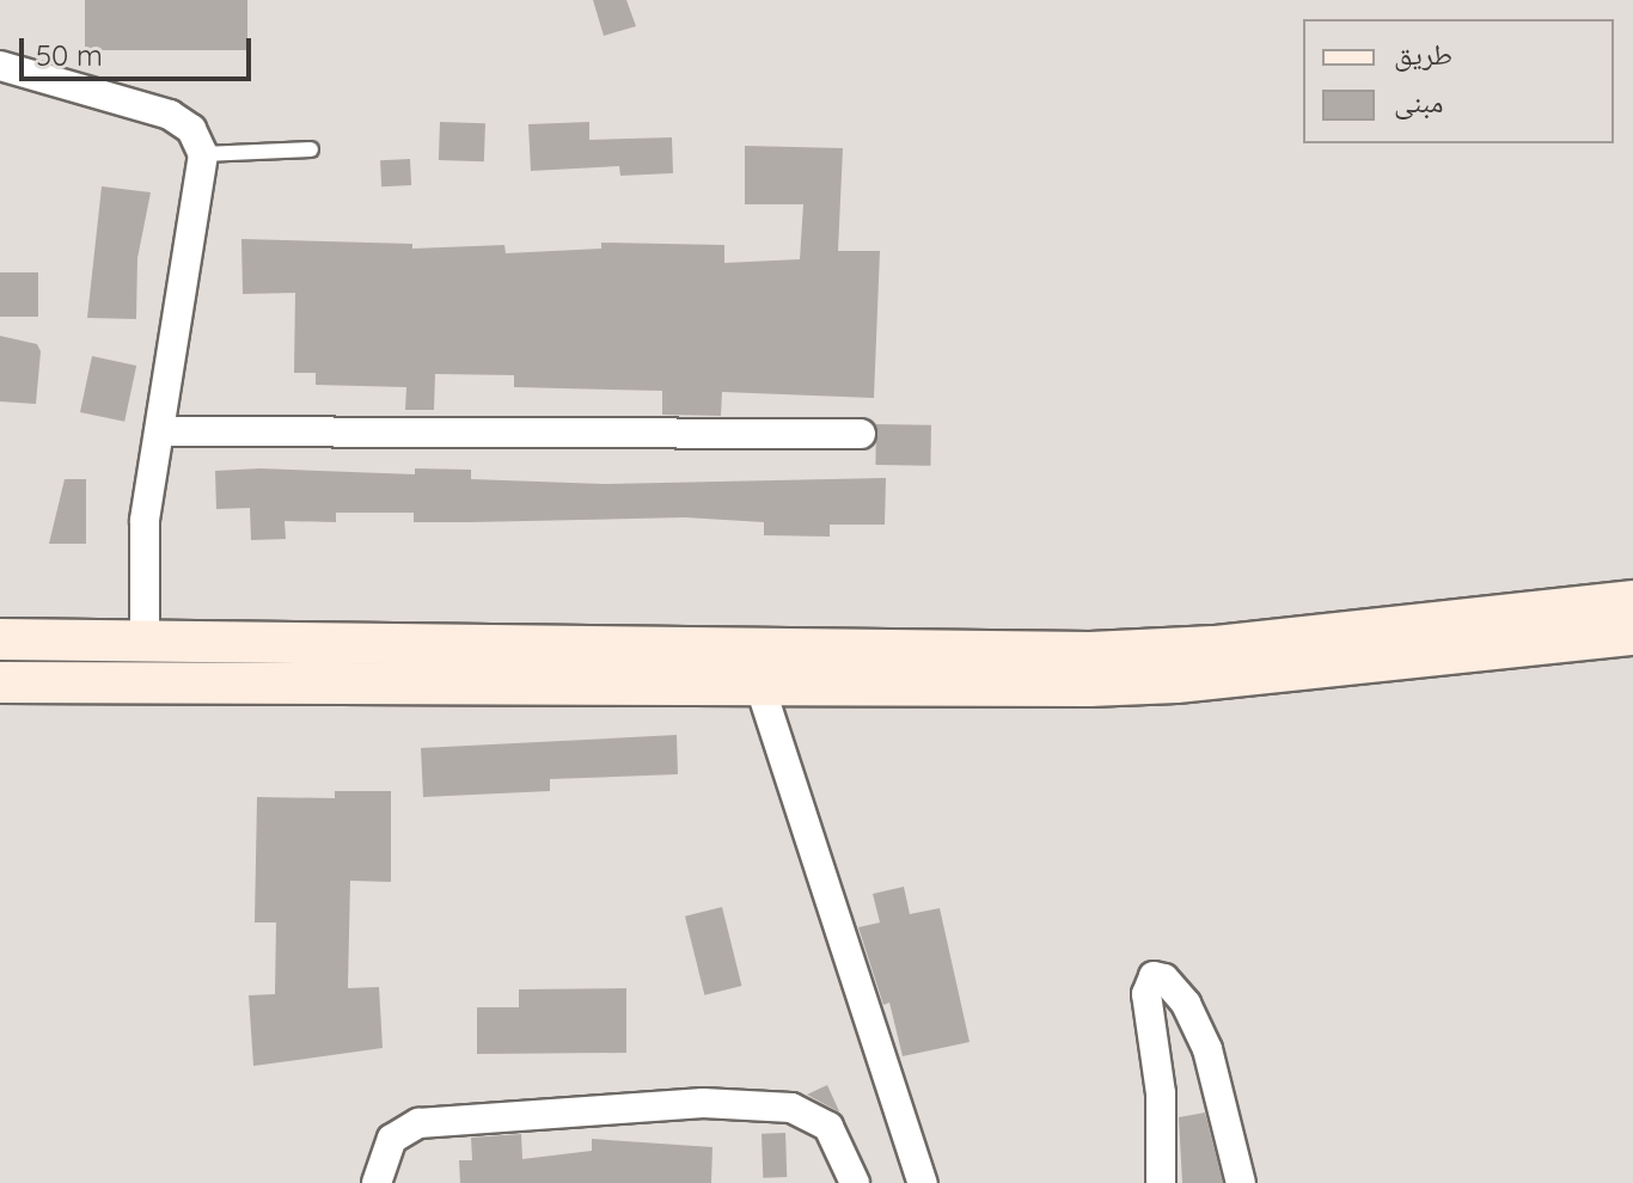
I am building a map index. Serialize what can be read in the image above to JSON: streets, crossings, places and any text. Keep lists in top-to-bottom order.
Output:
{
  "legend": ["طريق", "مبنى"],
  "scale_bar": "50 m"
}
